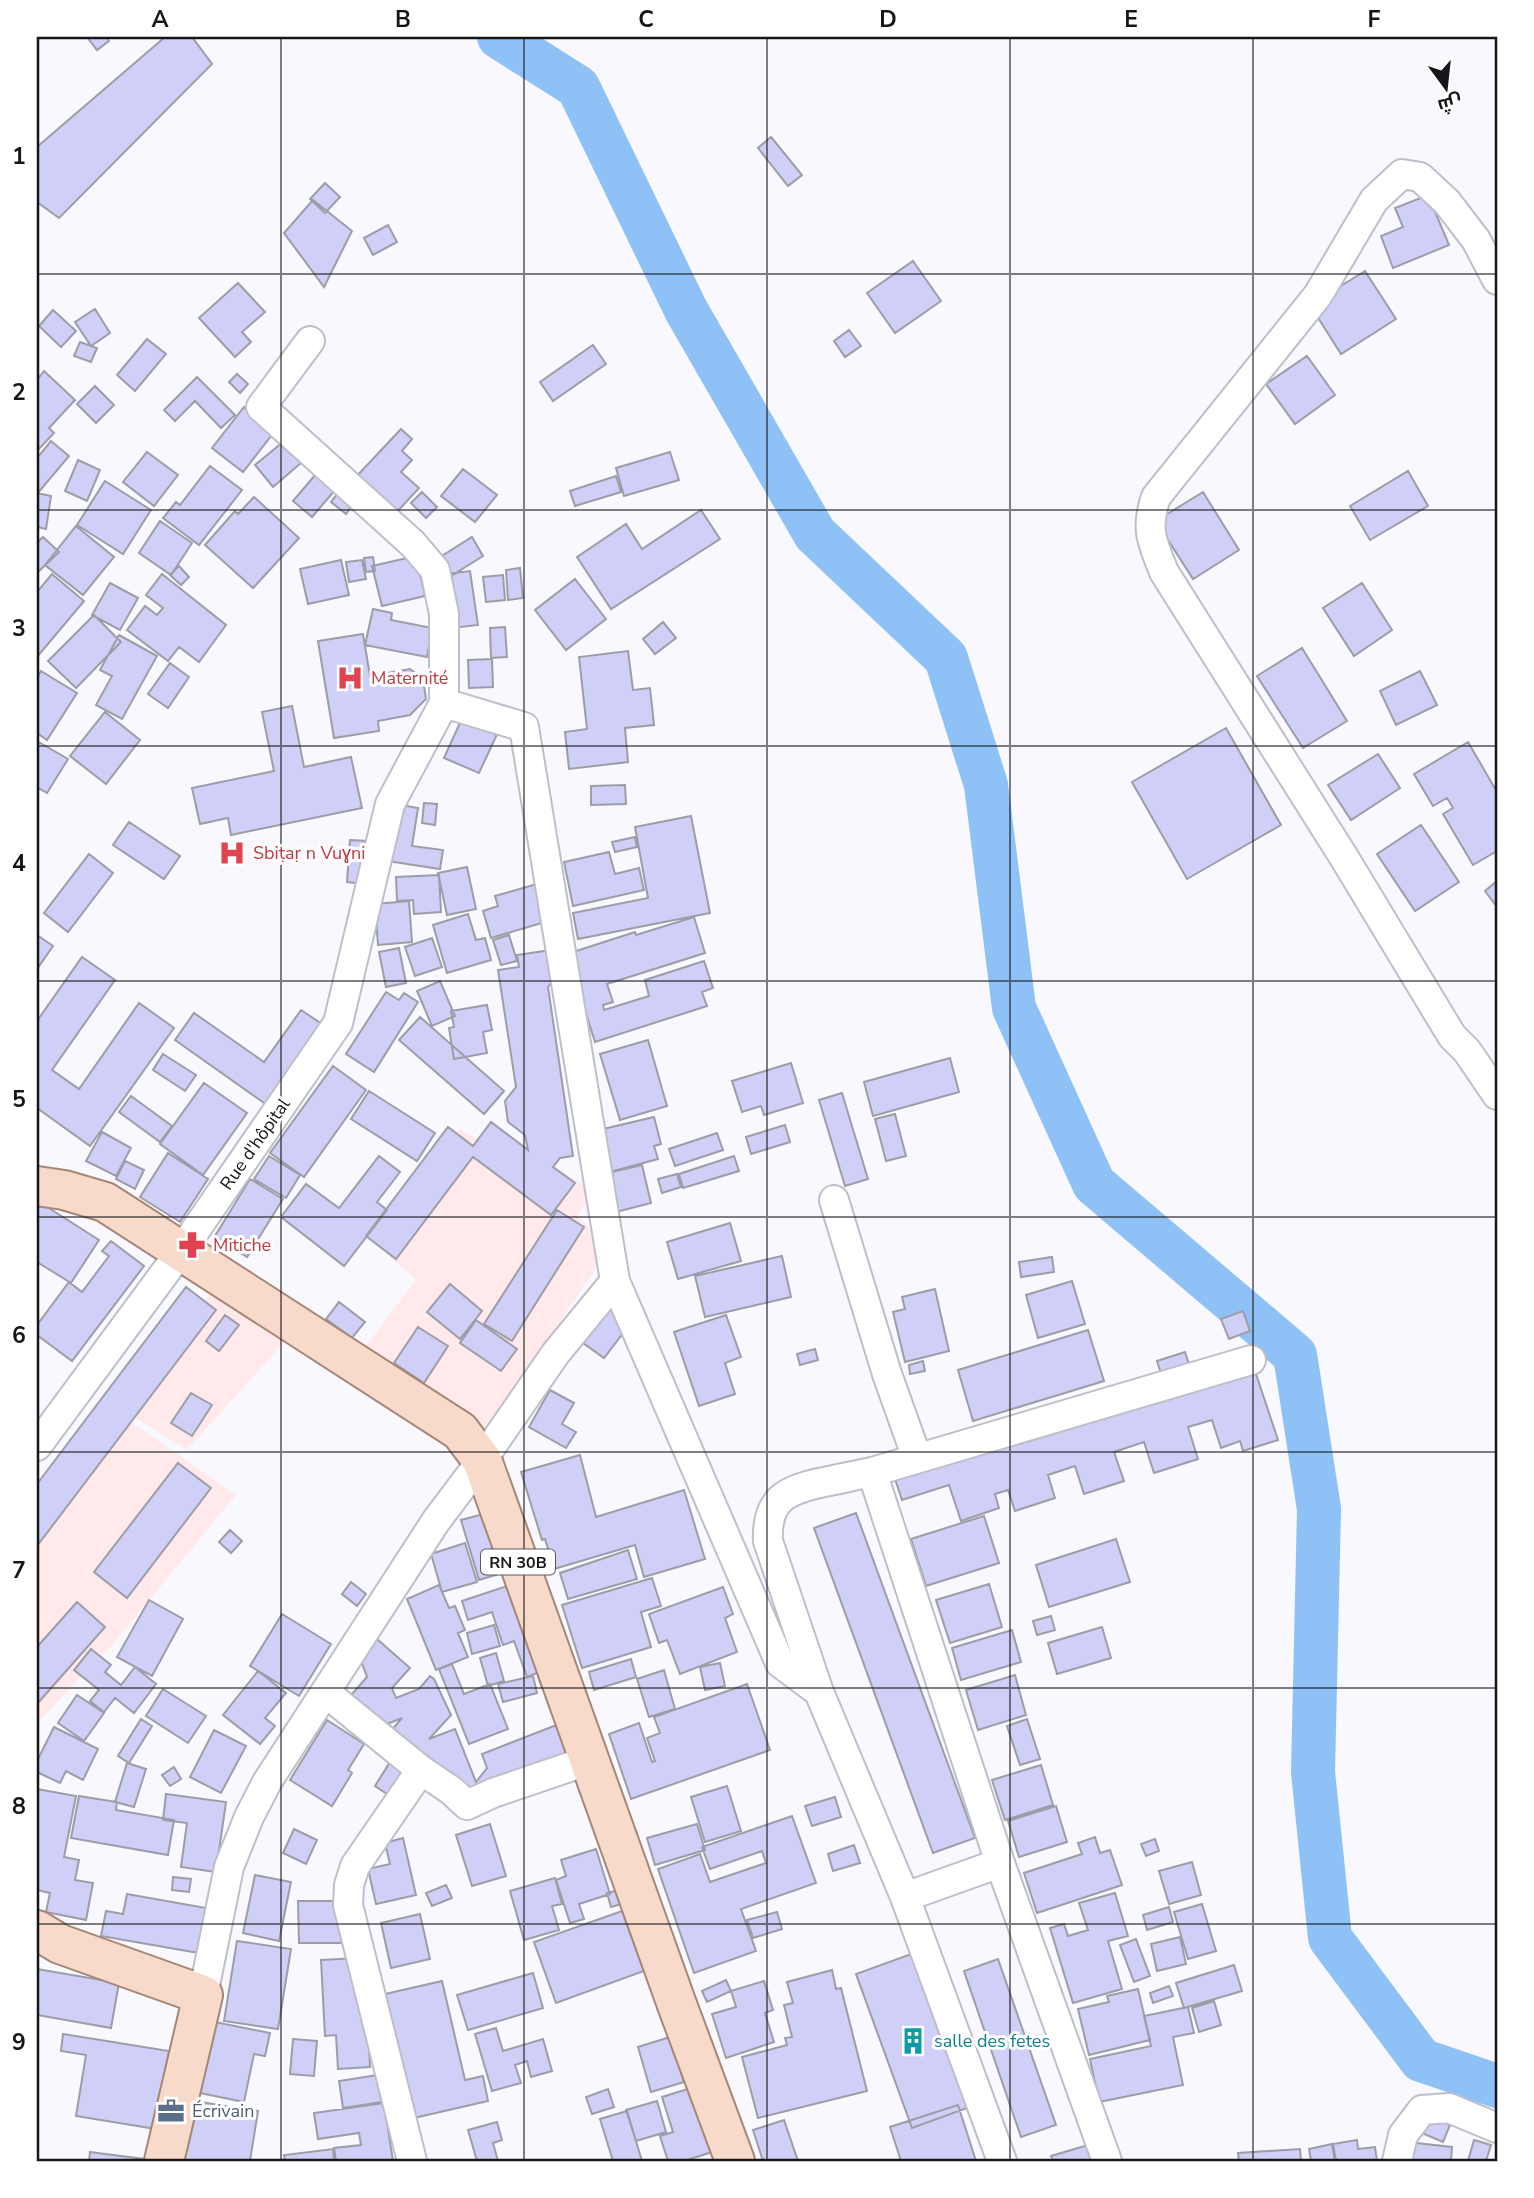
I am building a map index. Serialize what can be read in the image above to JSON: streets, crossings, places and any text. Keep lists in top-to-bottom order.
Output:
{
  "streets": {
    "main road": ["RN 30B"],
    "street": ["Rue d'hôpital"]
  },
  "crossings": [
    ["Rue d'hôpital", "RN 30B"]
  ],
  "places": {
    "hospital": ["Maternité", "Sbiṭaṛ n Vuɣni"],
    "pharmacy": ["Mitiche"],
    "building": ["salle des fetes"],
    "office": ["Écrivain"]
  },
  "north": "bottom",
  "grid": {
    "columns": [
      "A",
      "B",
      "C",
      "D",
      "E",
      "F"
    ],
    "rows": [
      "1",
      "2",
      "3",
      "4",
      "5",
      "6",
      "7",
      "8",
      "9"
    ]
  }
}
